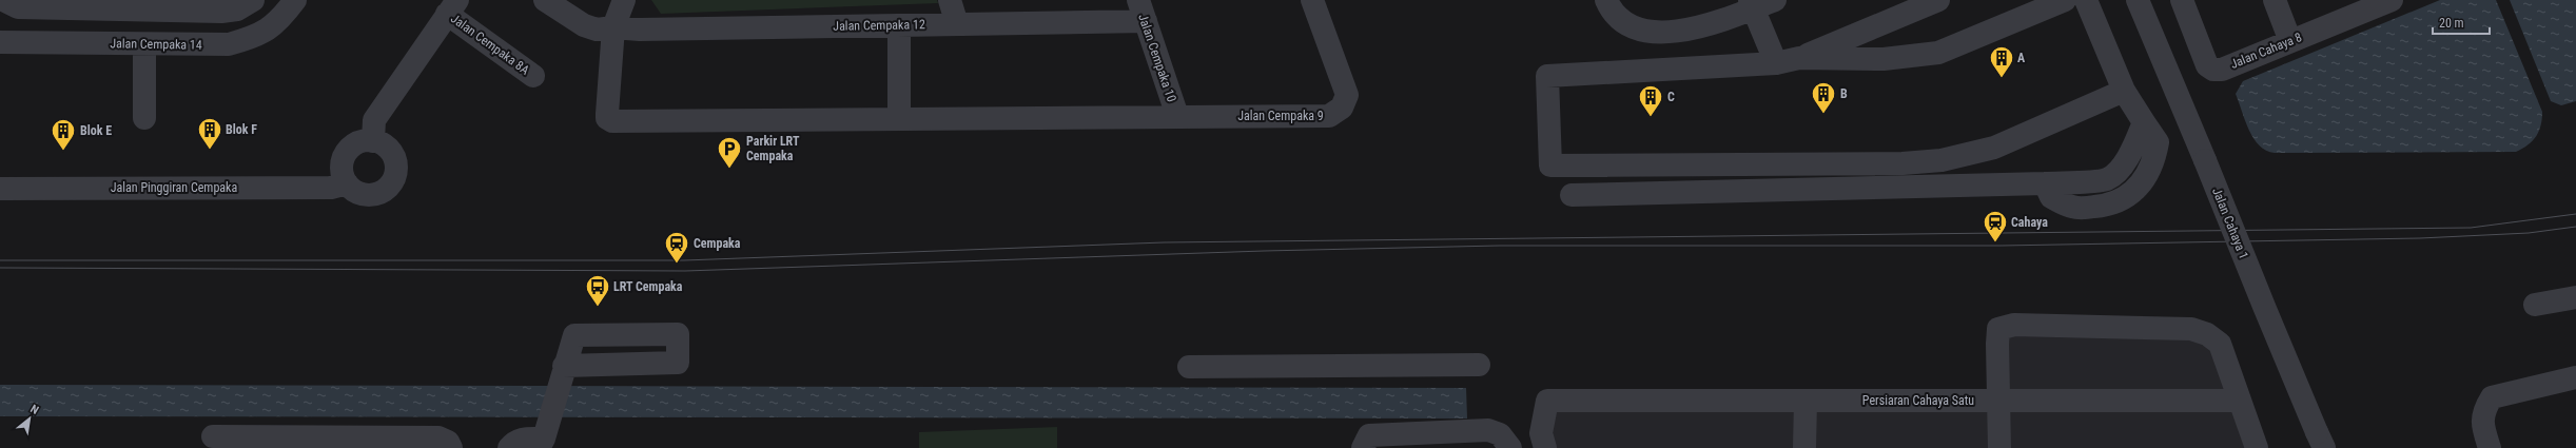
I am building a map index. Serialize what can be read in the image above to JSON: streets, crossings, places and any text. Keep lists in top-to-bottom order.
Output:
{
  "streets": {
    "street": [
      "Jalan Cempaka 12",
      "Jalan Cempaka 14",
      "Jalan Cempaka 8A",
      "Jalan Cahaya 8",
      "Jalan Cempaka 10",
      "Jalan Cempaka 9",
      "Jalan Pinggiran Cempaka",
      "Jalan Cahaya 1",
      "Persiaran Cahaya Satu"
    ]
  },
  "crossings": [
    ["Jalan Cempaka 12", "Jalan Cempaka 10"],
    ["Jalan Cempaka 12", "Jalan Cempaka 9"],
    ["Jalan Cempaka 10", "Jalan Cempaka 9"]
  ],
  "places": {
    "building": [
      "A",
      "B",
      "C",
      "Blok F",
      "Blok E"
    ],
    "parking": ["Parkir LRT Cempaka"],
    "station": ["Cahaya", "Cempaka"],
    "bus stop": ["LRT Cempaka"]
  },
  "scale_bar": "20 m",
  "north": "top right"
}
